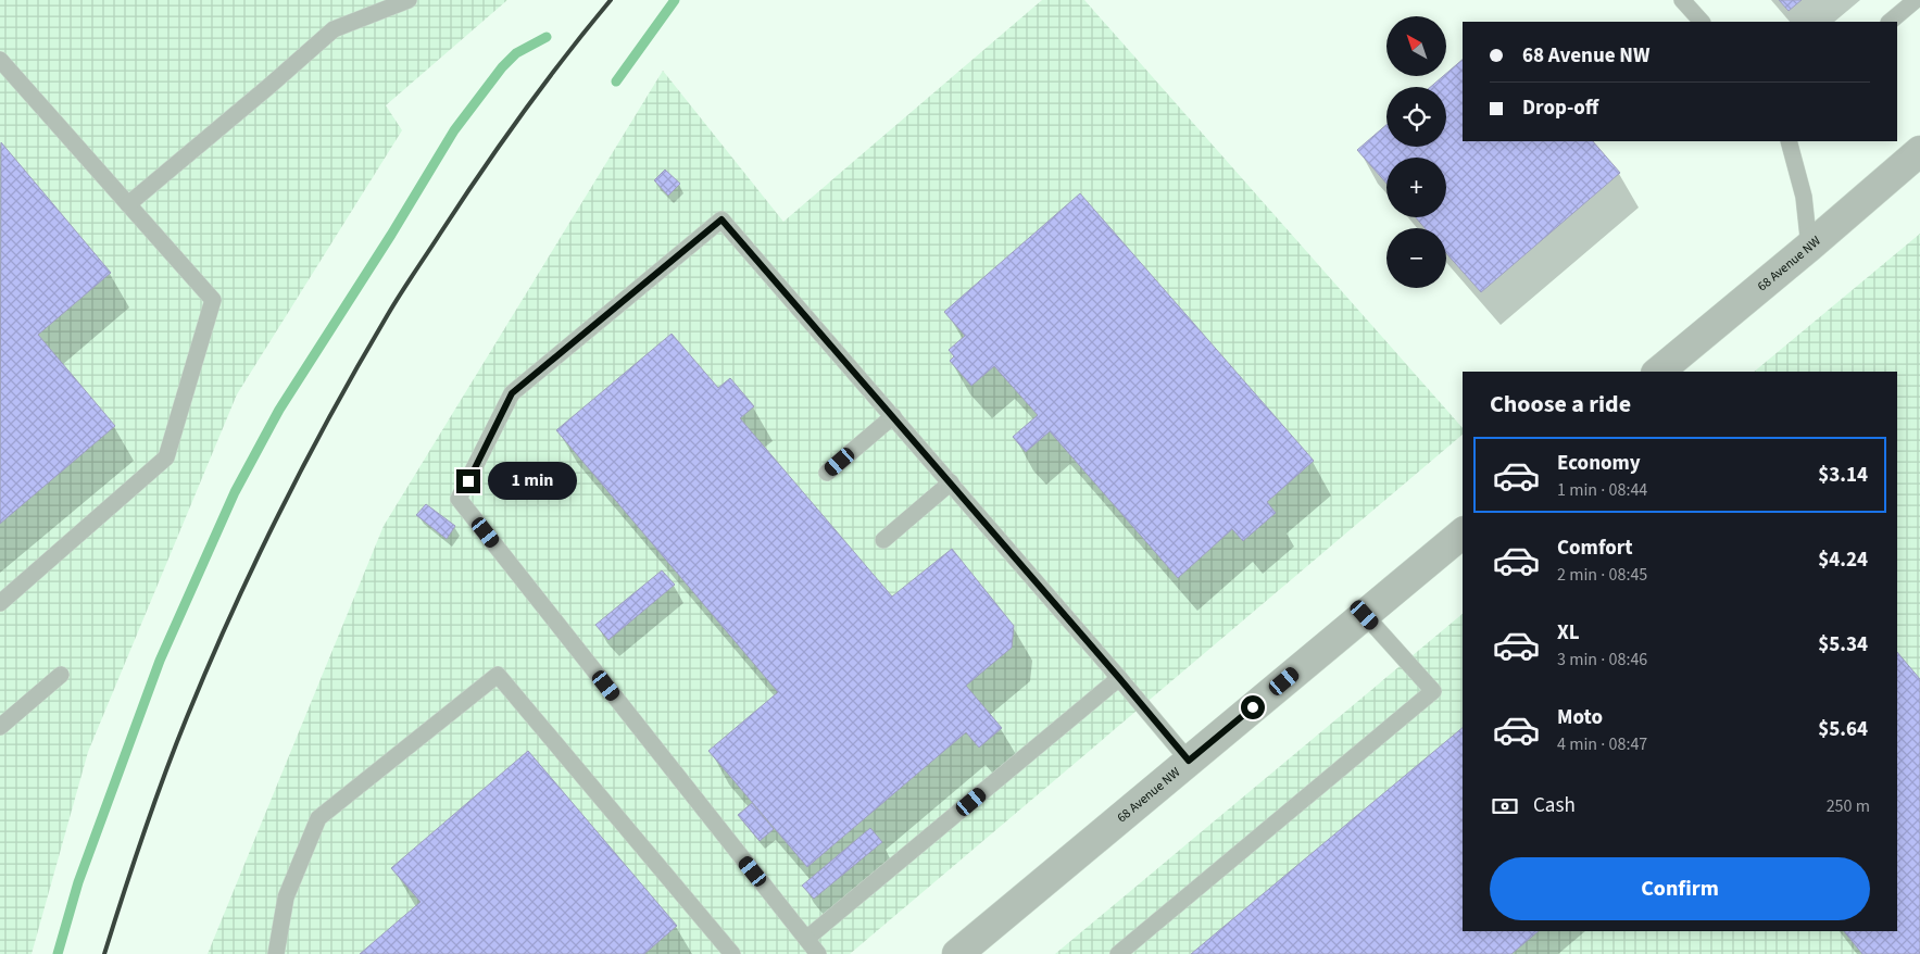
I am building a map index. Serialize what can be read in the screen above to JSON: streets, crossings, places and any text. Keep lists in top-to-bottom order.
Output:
{
  "streets": {
    "street": ["68 Avenue NW"]
  },
  "north": "top left",
  "page": {
    "map_buttons": ["+", "−"],
    "banner": ["68 Avenue NW", "Drop-off"],
    "heading": "Choose a ride",
    "list": [
      {
        "name": "Economy",
        "note": "1 min · 08:44",
        "value": "$3.14"
      },
      {
        "name": "Comfort",
        "note": "2 min · 08:45",
        "value": "$4.24"
      },
      {
        "name": "XL",
        "note": "3 min · 08:46",
        "value": "$5.34"
      },
      {
        "name": "Moto",
        "note": "4 min · 08:47",
        "value": "$5.64"
      }
    ],
    "bubble": "1 min",
    "pay": ["Cash", "250 m"],
    "buttons": "Confirm"
  }
}
